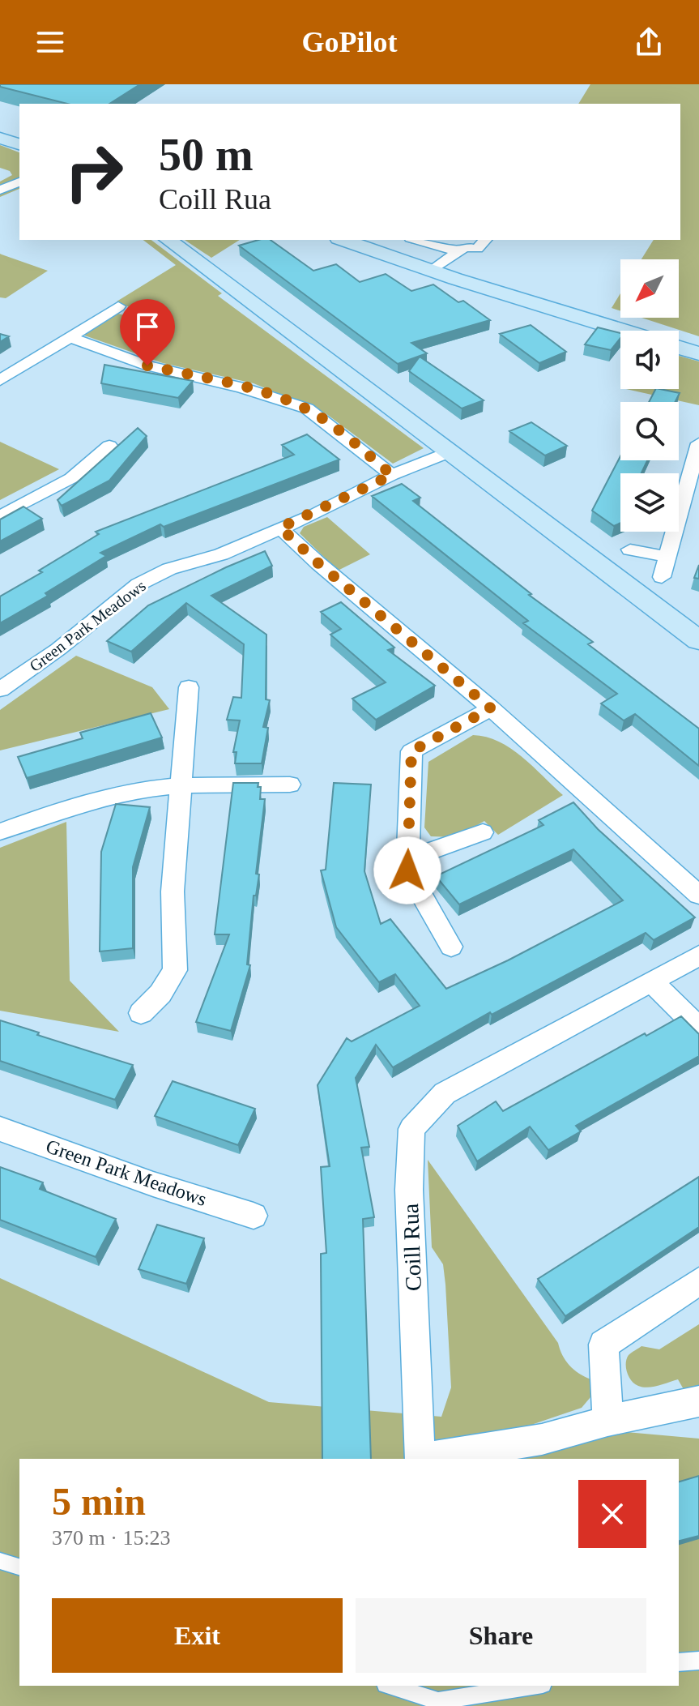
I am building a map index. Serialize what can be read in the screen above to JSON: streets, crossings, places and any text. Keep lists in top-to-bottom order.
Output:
{
  "streets": {
    "street": ["Green Park Meadows", "Coill Rua"]
  },
  "north": "bottom left",
  "page": {
    "header": "GoPilot",
    "turn": ["50 m", "Coill Rua"],
    "heading": ["5 min", "370 m · 15:23"],
    "buttons": ["Exit", "Share"]
  }
}
